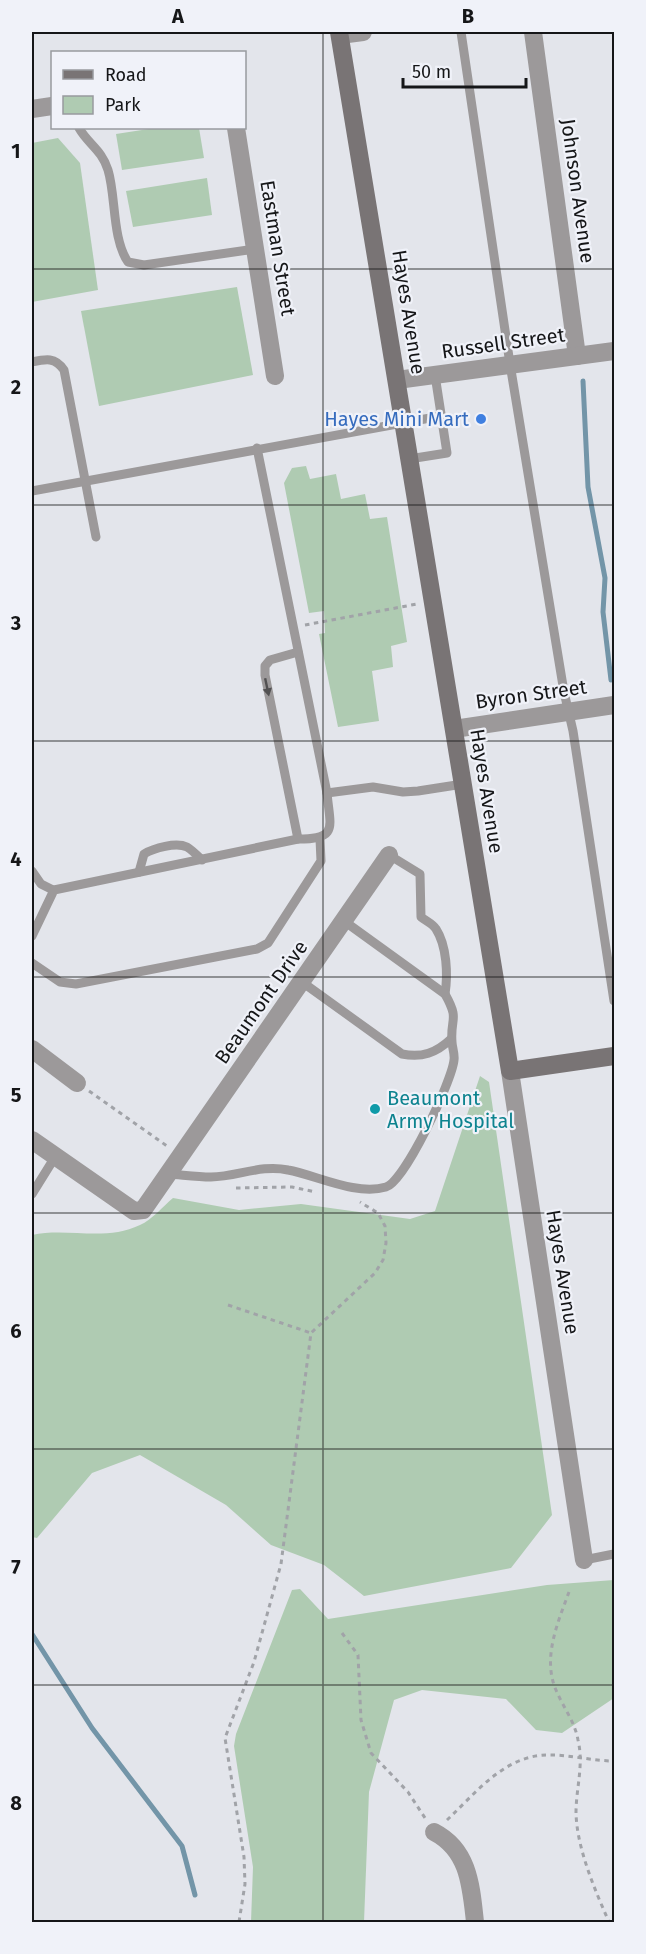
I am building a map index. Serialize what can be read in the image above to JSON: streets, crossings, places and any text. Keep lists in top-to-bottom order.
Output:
{
  "streets": {
    "street": [
      "Johnson Avenue",
      "Eastman Street",
      "Hayes Avenue",
      "Russell Street",
      "Byron Street",
      "Beaumont Drive"
    ]
  },
  "crossings": [
    ["Johnson Avenue", "Russell Street"],
    ["Hayes Avenue", "Russell Street"],
    ["Hayes Avenue", "Byron Street"]
  ],
  "places": ["Hayes Mini Mart", "Beaumont Army Hospital"],
  "legend": ["Road", "Park"],
  "scale_bar": "50 m",
  "grid": {
    "columns": ["A", "B"],
    "rows": [
      "1",
      "2",
      "3",
      "4",
      "5",
      "6",
      "7",
      "8"
    ]
  }
}
